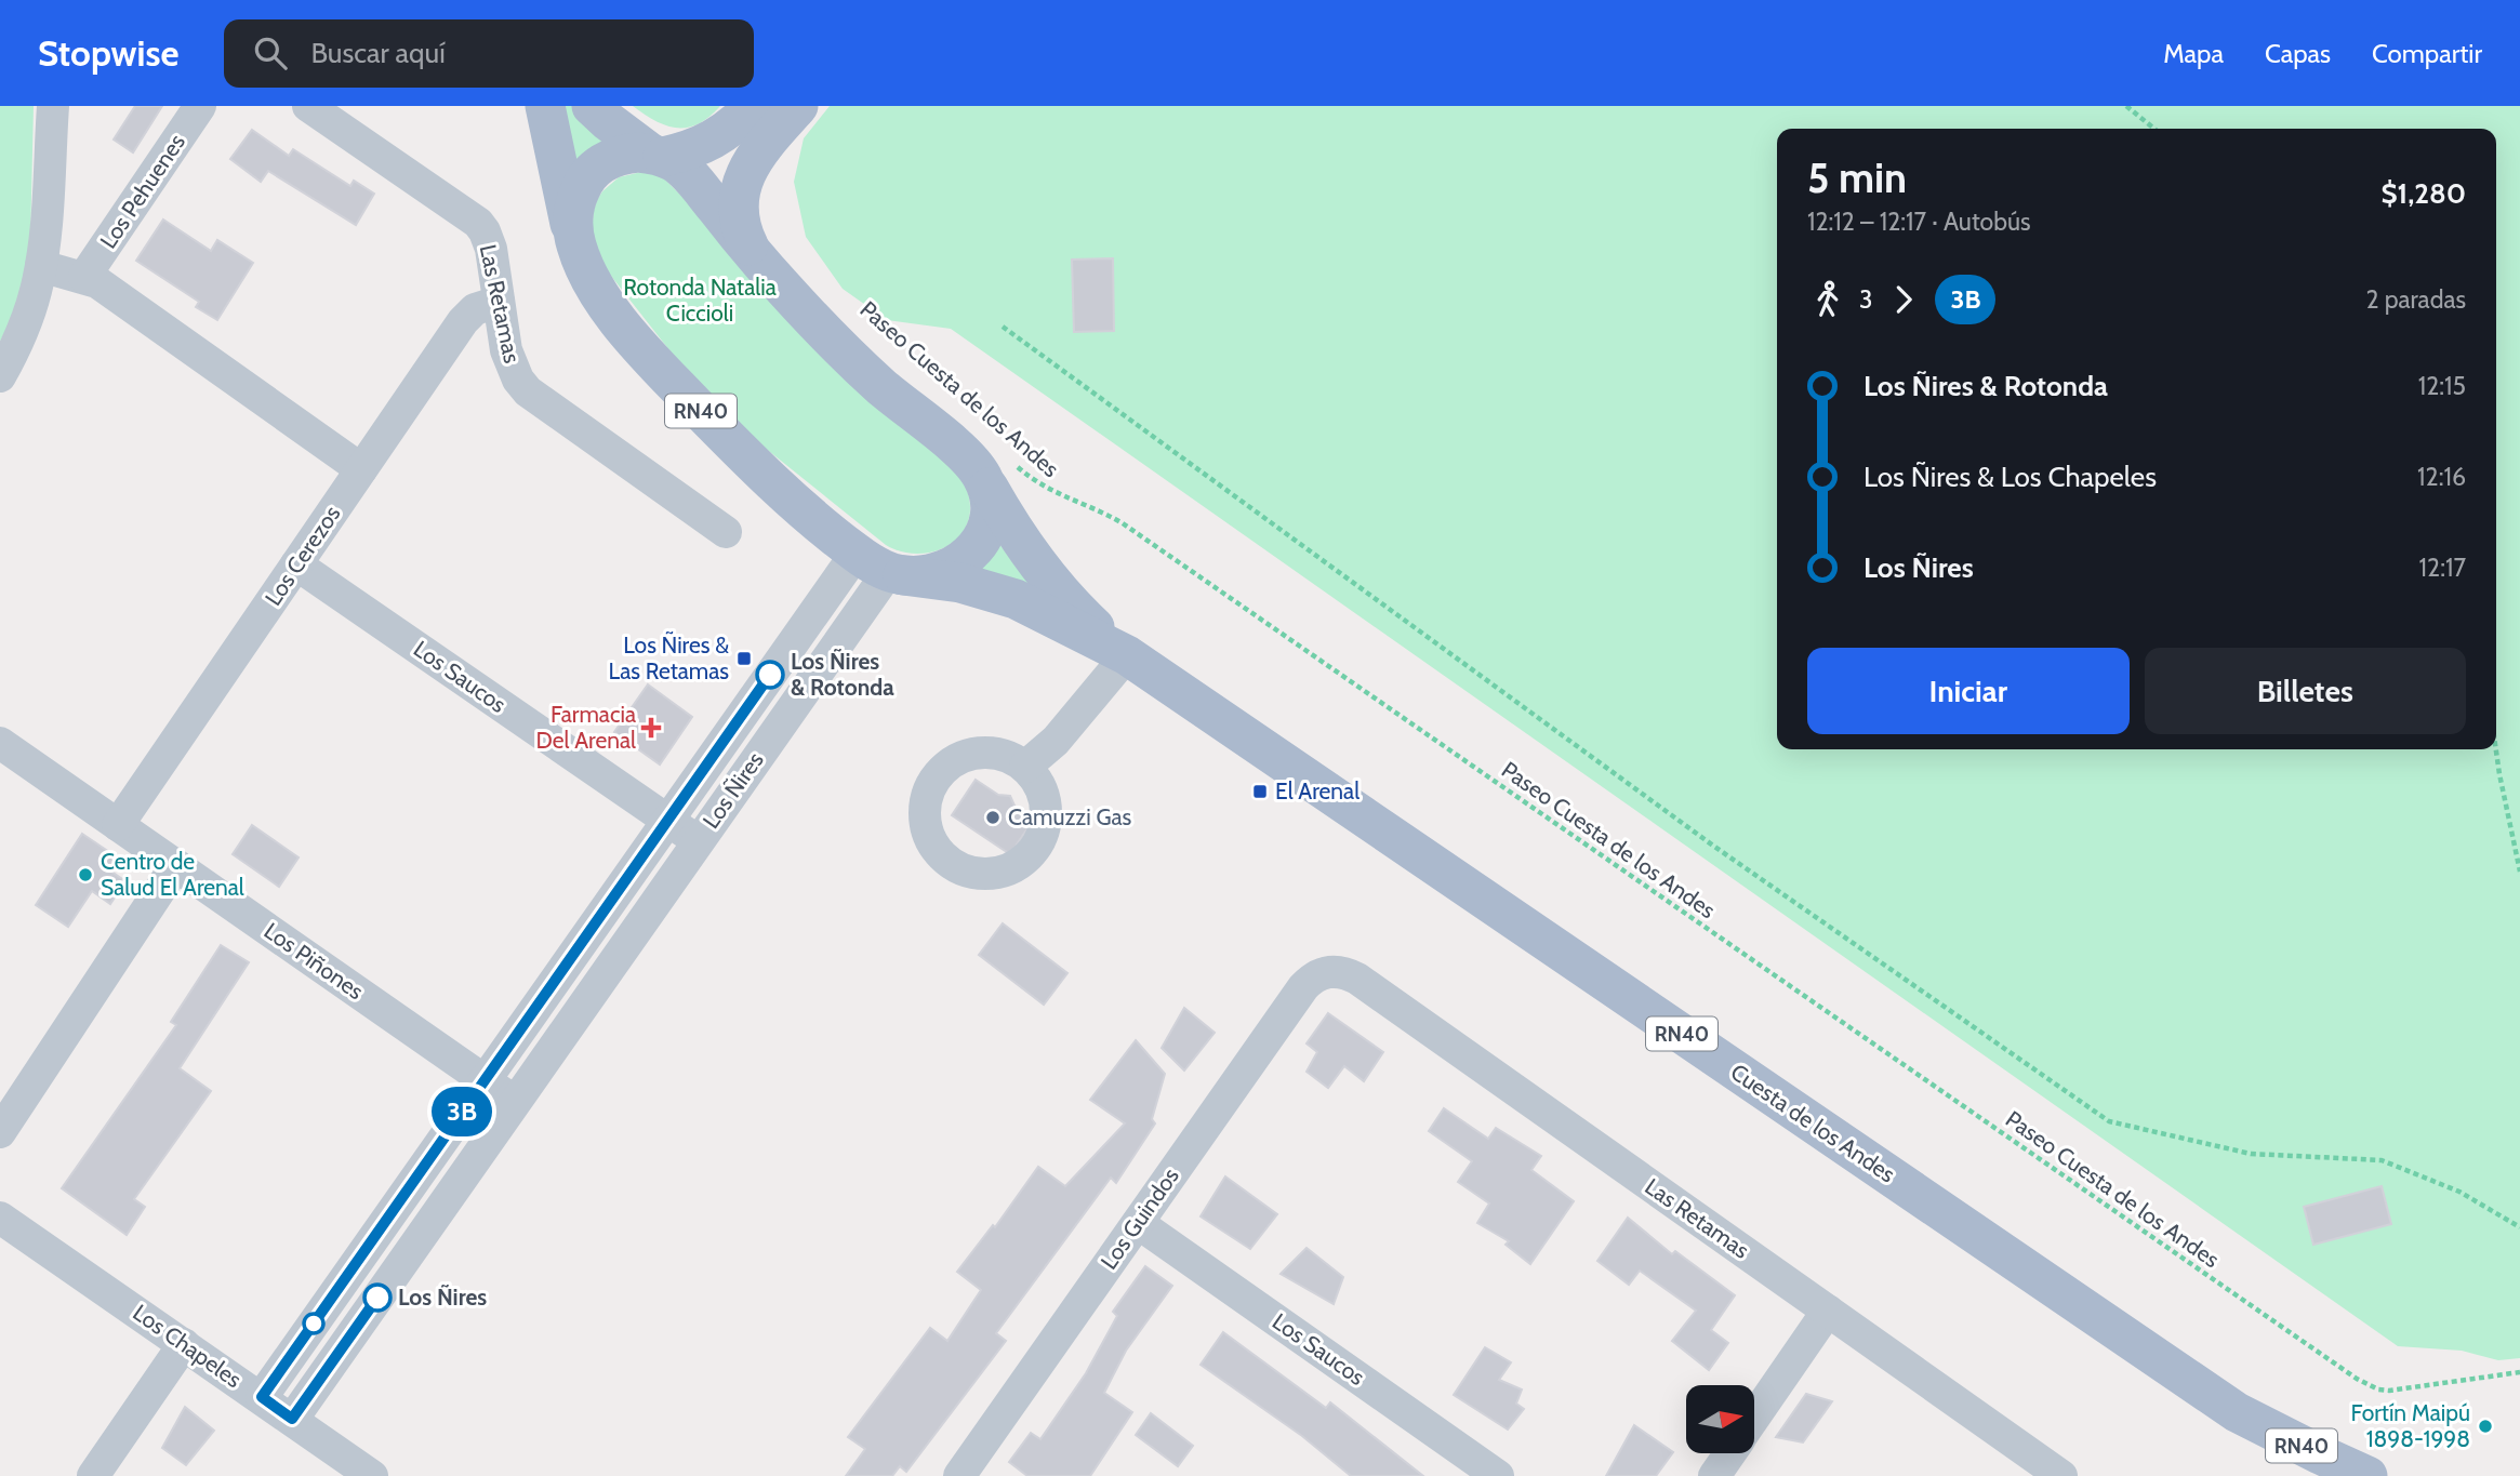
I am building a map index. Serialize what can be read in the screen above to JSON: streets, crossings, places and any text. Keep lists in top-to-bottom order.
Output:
{
  "streets": {
    "main road": ["RN40", "Cuesta de los Andes"],
    "street": [
      "Los Pehuenes",
      "Las Retamas",
      "Los Cerezos",
      "Los Saucos",
      "Los Ñires",
      "Los Piñones",
      "Los Guindos",
      "Los Chapeles"
    ],
    "path": ["Paseo Cuesta de los Andes"]
  },
  "crossings": [
    ["Las Retamas", "Los Cerezos"],
    ["Las Retamas", "Los Guindos"],
    ["Paseo Cuesta de los Andes", "RN40"],
    ["Paseo Cuesta de los Andes", "Cuesta de los Andes"],
    ["RN40", "Los Ñires"],
    ["RN40", "Cuesta de los Andes"],
    ["Los Cerezos", "Los Saucos"],
    ["Los Cerezos", "Los Piñones"],
    ["Los Saucos", "Los Ñires"],
    ["Los Saucos", "Los Guindos"],
    ["Los Ñires", "Los Piñones"],
    ["Los Ñires", "Cuesta de los Andes"],
    ["Los Ñires", "Los Chapeles"]
  ],
  "parks": ["Rotonda Natalia Ciccioli"],
  "places": {
    "transit": ["Los Ñires & Las Retamas", "El Arenal"],
    "other": [
      "Los Ñires & Rotonda",
      "Camuzzi Gas",
      "Centro de Salud El Arenal",
      "Los Ñires",
      "Fortín Maipú 1898-1998"
    ],
    "health": ["Farmacia Del Arenal"]
  },
  "lines": ["bus line 3B"],
  "north": "right",
  "page": {
    "header": "Stopwise",
    "search": "Buscar aquí",
    "nav": ["Mapa", "Capas", "Compartir"],
    "on_map": "3B",
    "heading": ["5 min", "12:12 – 12:17 · Autobús", "$1,280"],
    "legs": ["3", "3B", "2 paradas"],
    "list": [
      {
        "name": "Los Ñires & Rotonda",
        "value": "12:15"
      },
      {
        "name": "Los Ñires & Los Chapeles",
        "value": "12:16"
      },
      {
        "name": "Los Ñires",
        "value": "12:17"
      }
    ],
    "buttons": ["Iniciar", "Billetes"]
  }
}
